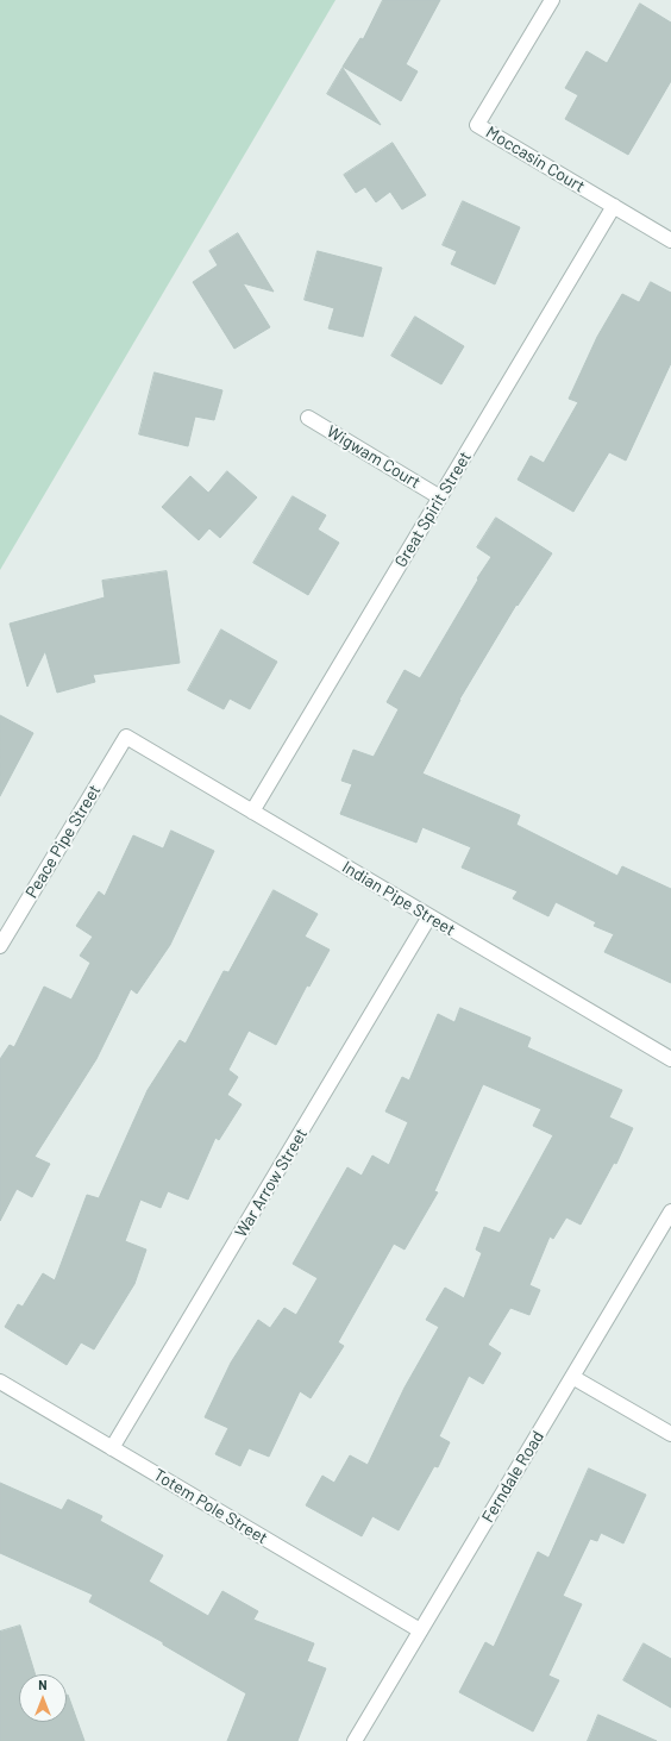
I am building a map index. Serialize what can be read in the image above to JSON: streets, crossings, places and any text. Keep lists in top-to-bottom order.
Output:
{
  "streets": {
    "street": [
      "Moccasin Court",
      "Wigwam Court",
      "Great Spirit Street",
      "Peace Pipe Street",
      "Indian Pipe Street",
      "War Arrow Street",
      "Ferndale Road",
      "Totem Pole Street"
    ]
  },
  "crossings": [
    ["Moccasin Court", "Great Spirit Street"],
    ["Wigwam Court", "Great Spirit Street"],
    ["Great Spirit Street", "Indian Pipe Street"],
    ["Peace Pipe Street", "Indian Pipe Street"],
    ["Indian Pipe Street", "War Arrow Street"],
    ["War Arrow Street", "Totem Pole Street"],
    ["Ferndale Road", "Totem Pole Street"]
  ],
  "north": "top"
}
